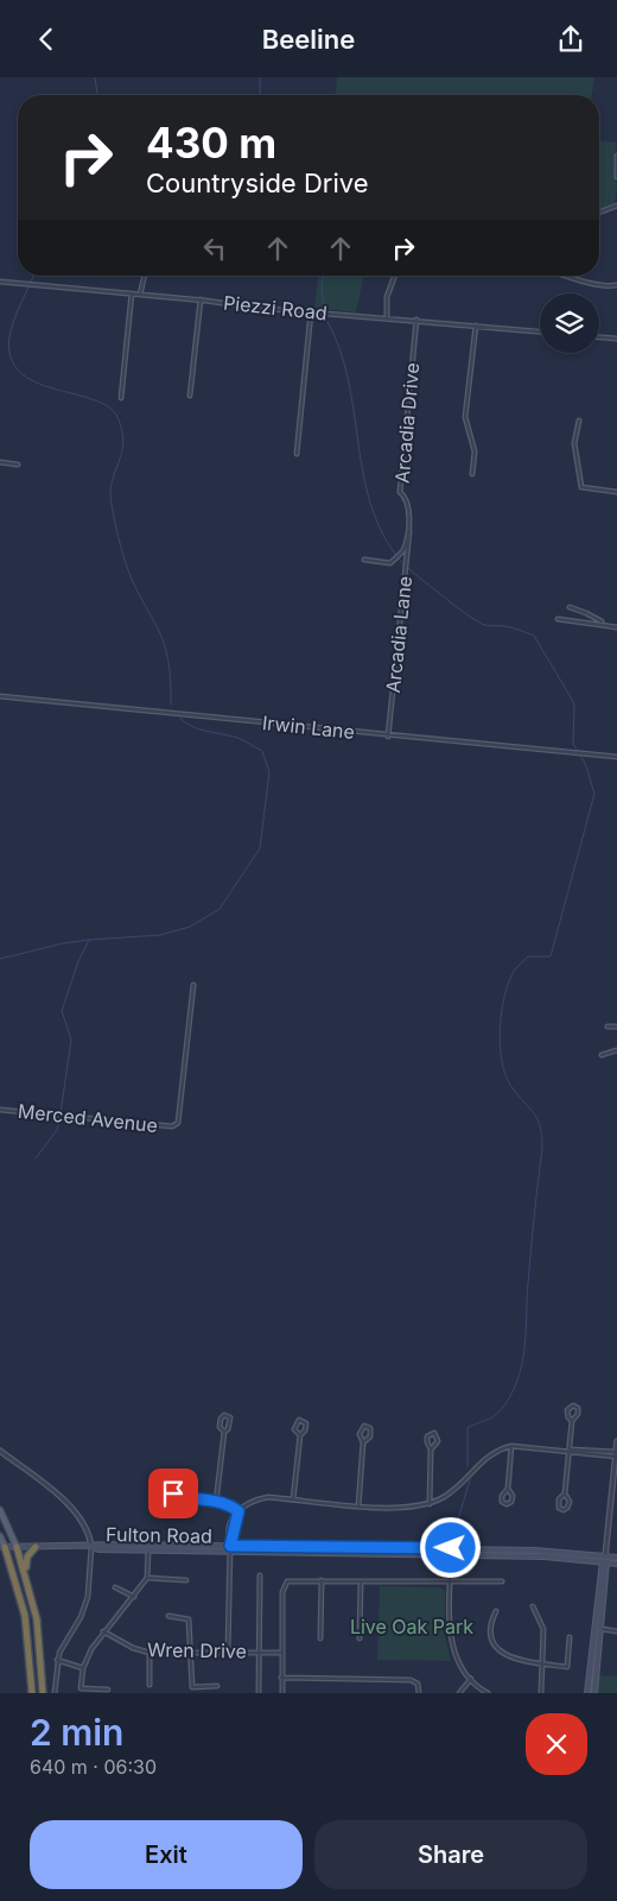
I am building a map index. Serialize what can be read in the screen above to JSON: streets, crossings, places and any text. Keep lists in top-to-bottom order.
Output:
{
  "streets": {
    "main road": ["Fulton Road"],
    "street": [
      "Piezzi Road",
      "Arcadia Drive",
      "Arcadia Lane",
      "Irwin Lane",
      "Merced Avenue",
      "Wren Drive"
    ]
  },
  "crossings": [
    ["Piezzi Road", "Arcadia Drive"],
    ["Arcadia Lane", "Irwin Lane"]
  ],
  "parks": ["Live Oak Park"],
  "page": {
    "header": "Beeline",
    "turn": ["430 m", "Countryside Drive"],
    "heading": ["2 min", "640 m · 06:30"],
    "buttons": ["Exit", "Share"]
  }
}
